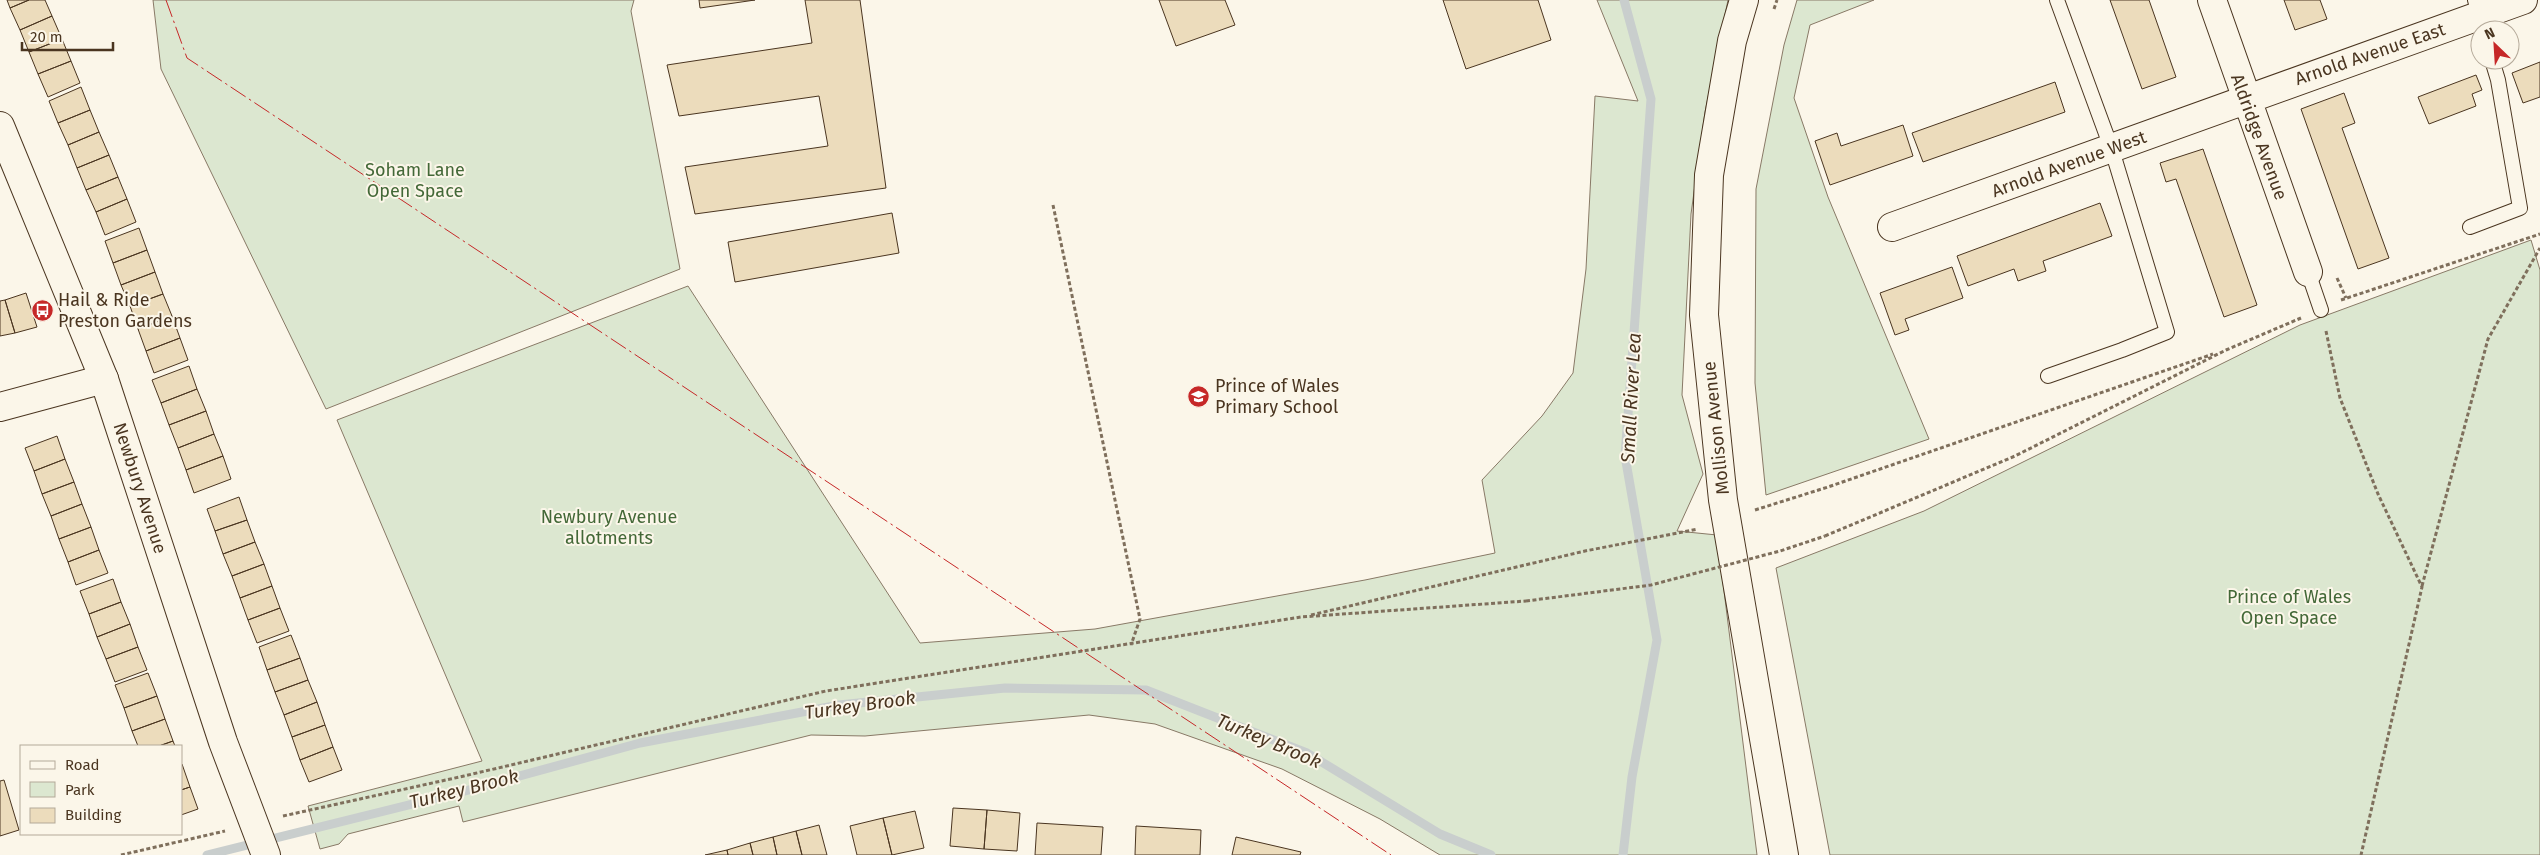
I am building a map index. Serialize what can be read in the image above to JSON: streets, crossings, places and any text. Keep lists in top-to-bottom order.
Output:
{
  "streets": {
    "street": [
      "Arnold Avenue East",
      "Aldridge Avenue",
      "Arnold Avenue West",
      "Mollison Avenue",
      "Newbury Avenue"
    ]
  },
  "crossings": [
    ["Arnold Avenue East", "Aldridge Avenue"],
    ["Arnold Avenue East", "Arnold Avenue West"],
    ["Aldridge Avenue", "Arnold Avenue West"]
  ],
  "water": ["Small River Lea", "Turkey Brook"],
  "parks": ["Soham Lane Open Space", "Newbury Avenue allotments", "Prince of Wales Open Space"],
  "places": {
    "bus stop": ["Hail & Ride Preston Gardens"],
    "school or university": ["Prince of Wales Primary School"]
  },
  "legend": ["Road", "Park", "Building"],
  "scale_bar": "20 m",
  "north": "top left"
}
